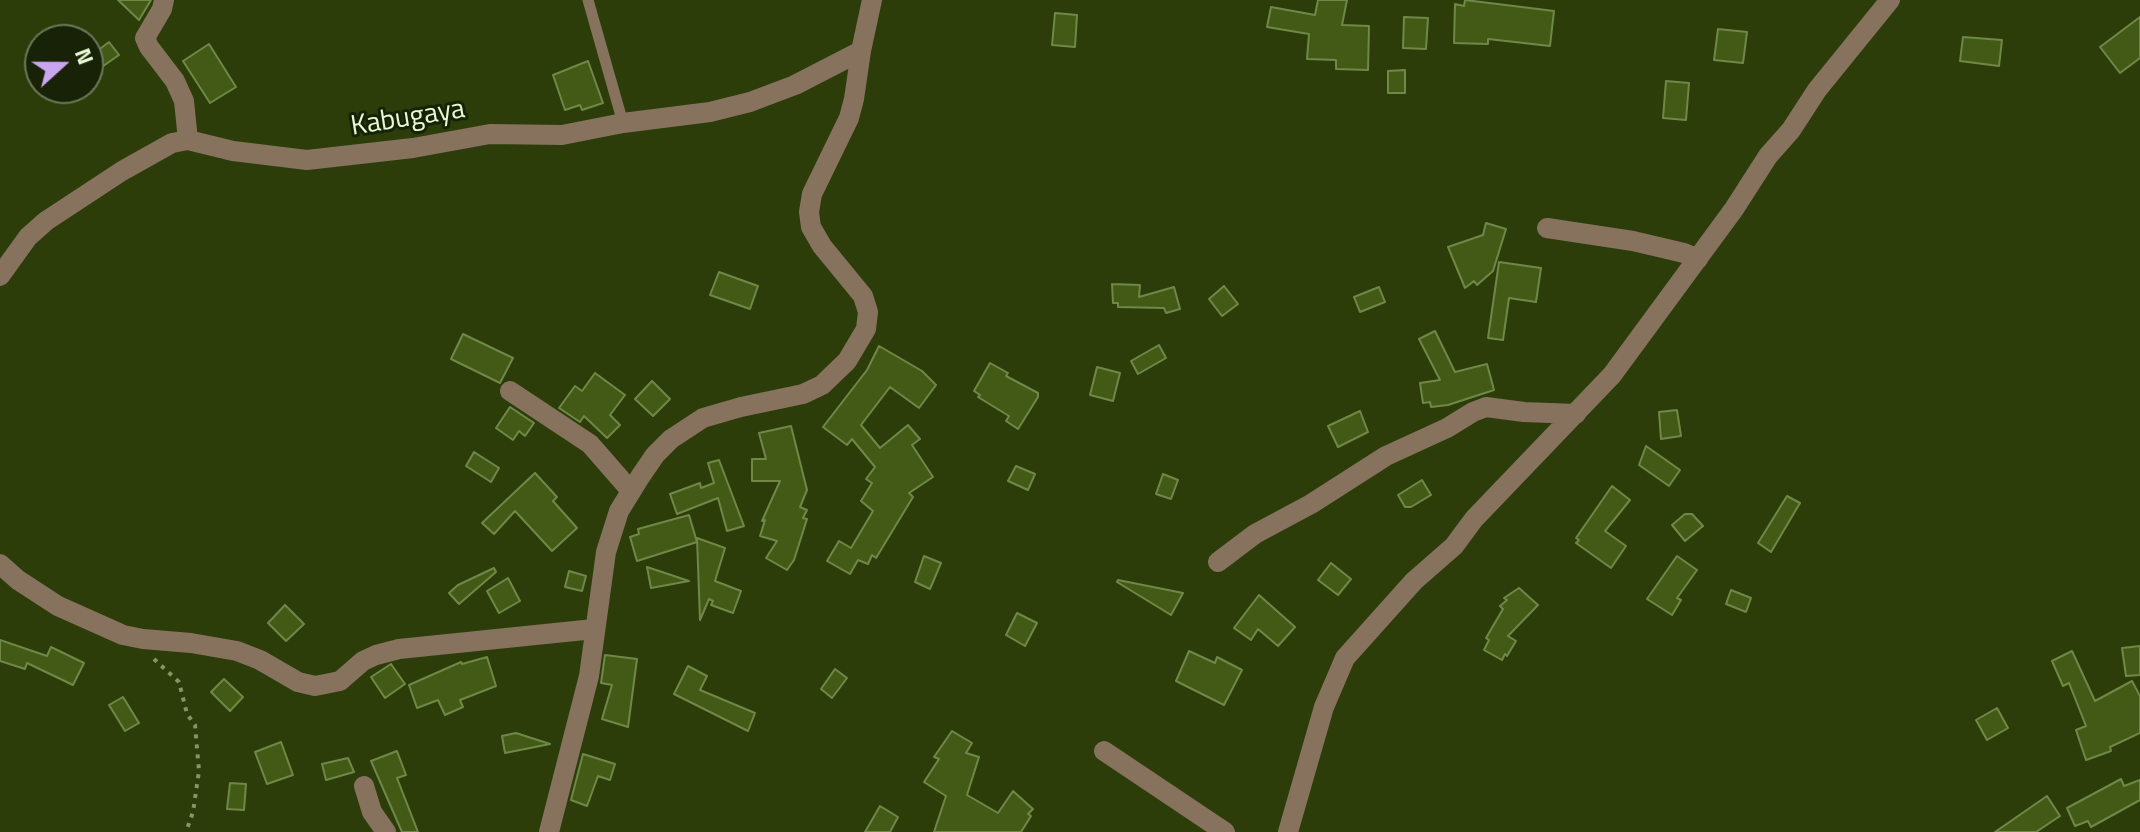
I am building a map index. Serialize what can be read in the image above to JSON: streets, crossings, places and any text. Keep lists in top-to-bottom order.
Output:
{
  "streets": {
    "street": ["Kabugaya"]
  },
  "north": "right"
}
